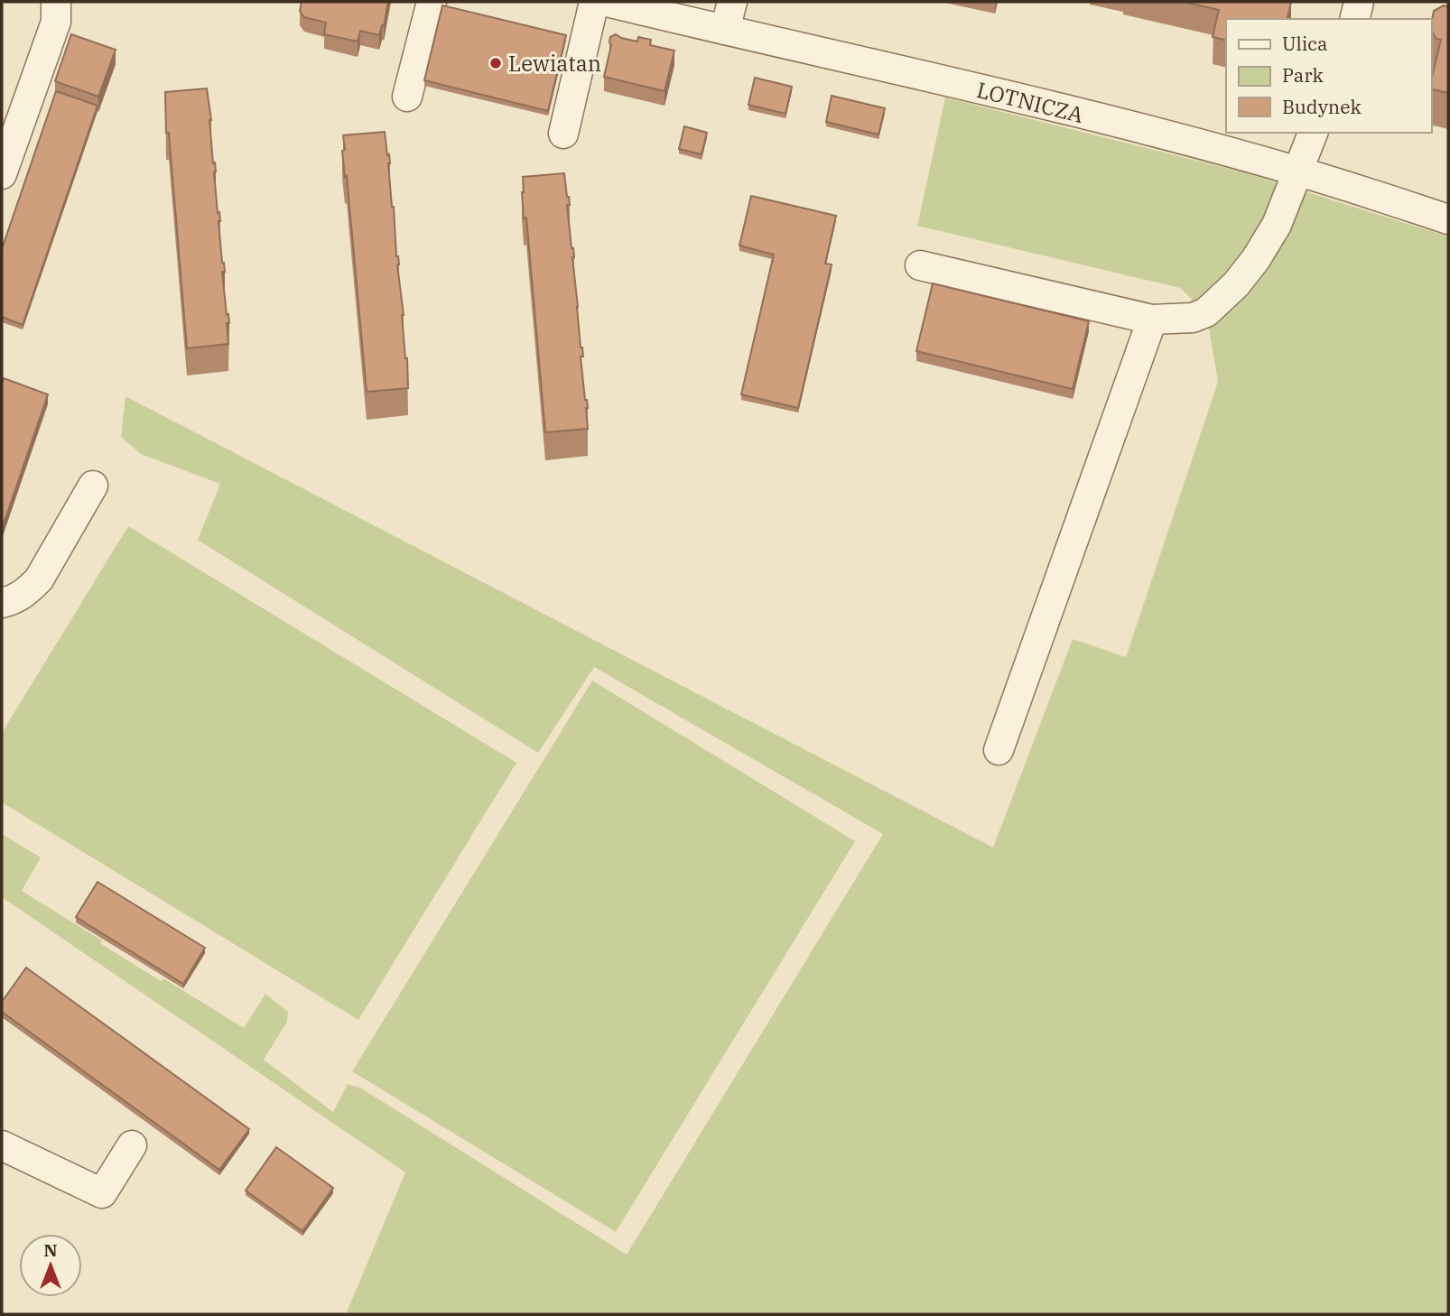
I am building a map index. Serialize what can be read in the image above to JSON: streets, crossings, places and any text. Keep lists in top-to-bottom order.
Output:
{
  "streets": {
    "street": ["LOTNICZA"]
  },
  "places": ["Lewiatan"],
  "legend": ["Ulica", "Park", "Budynek"],
  "north": "top"
}
